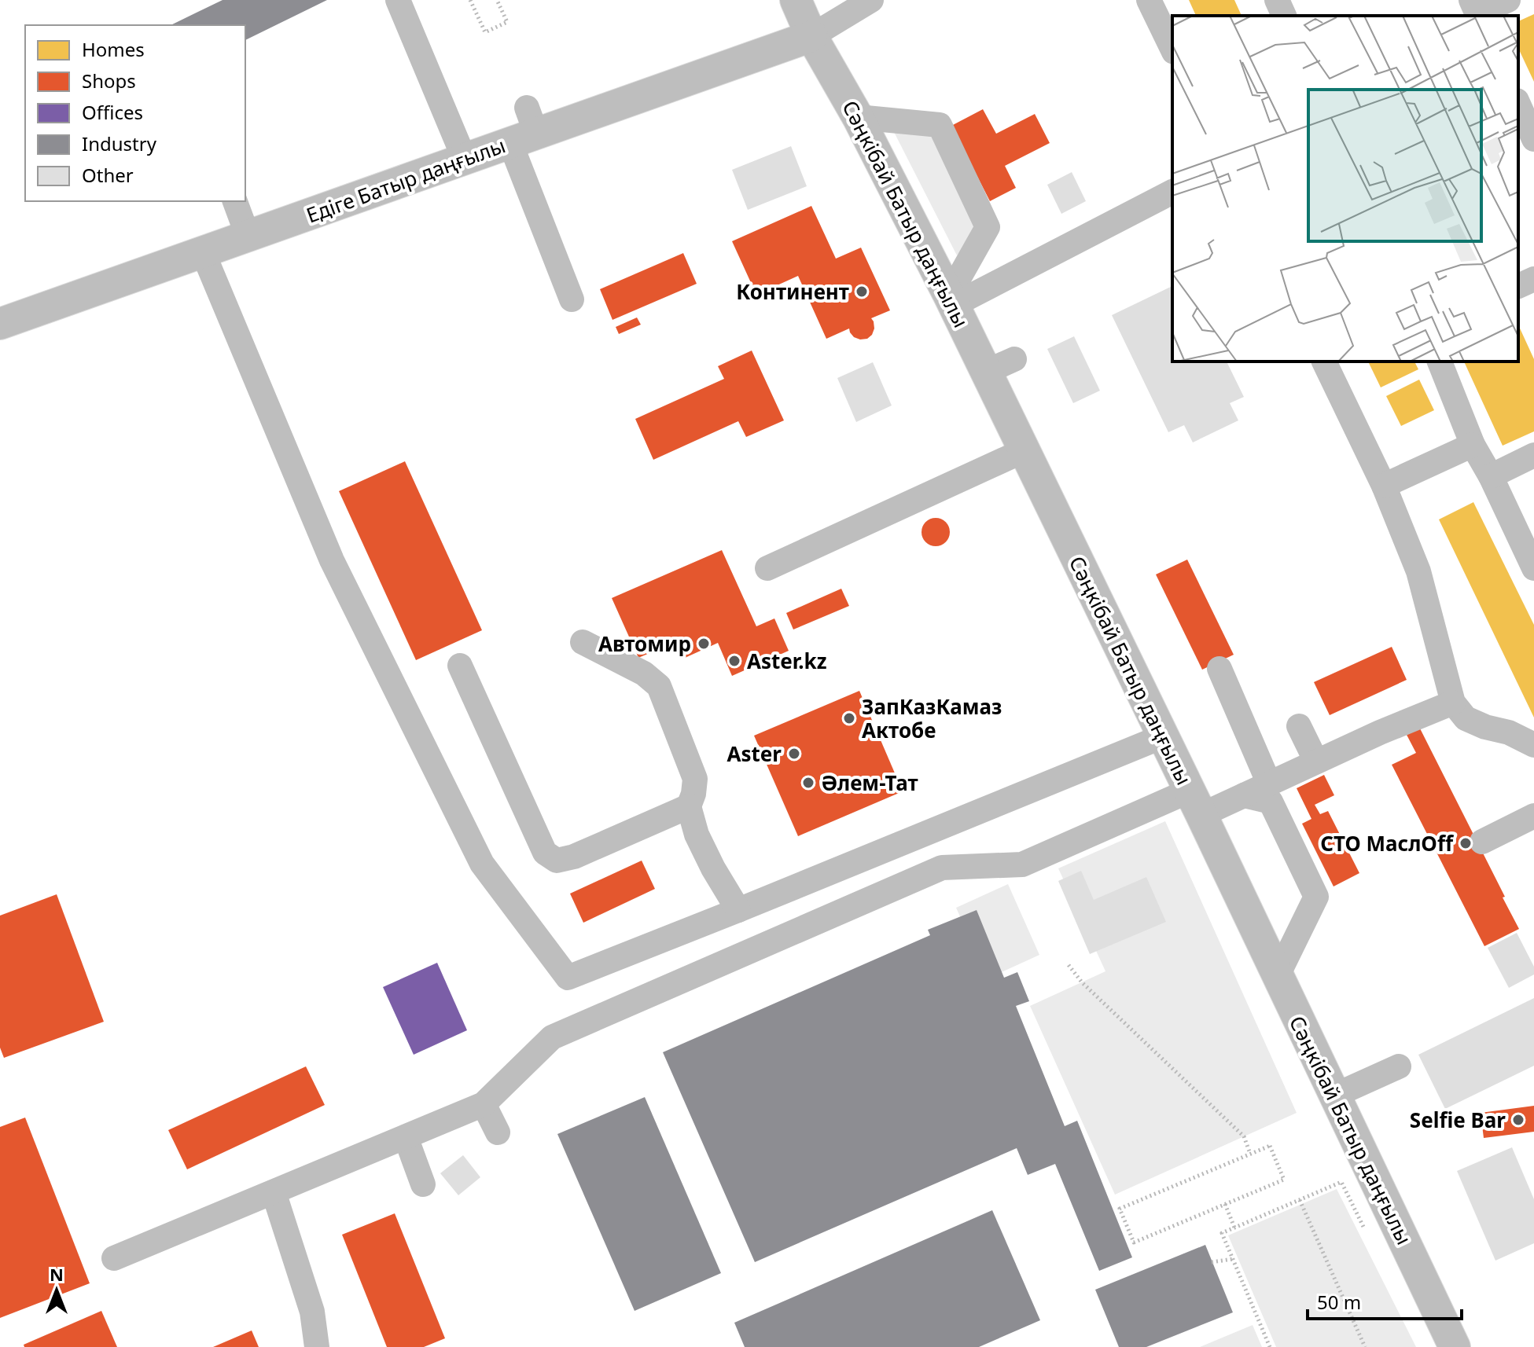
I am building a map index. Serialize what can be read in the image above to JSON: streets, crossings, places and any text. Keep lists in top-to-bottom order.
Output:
{
  "streets": {
    "main road": ["Едіге Батыр даңғылы", "Сәңкібай Батыр даңғылы"]
  },
  "crossings": [
    ["Едіге Батыр даңғылы", "Сәңкібай Батыр даңғылы"]
  ],
  "places": [
    "Континент",
    "Автомир",
    "Aster.kz",
    "ЗапКазКамаз Актобе",
    "Aster",
    "Әлем-Тат",
    "СТО МаслOff",
    "Selfie Bar"
  ],
  "legend": [
    "Homes",
    "Shops",
    "Offices",
    "Industry",
    "Other"
  ],
  "scale_bar": "50 m",
  "north": "top"
}
